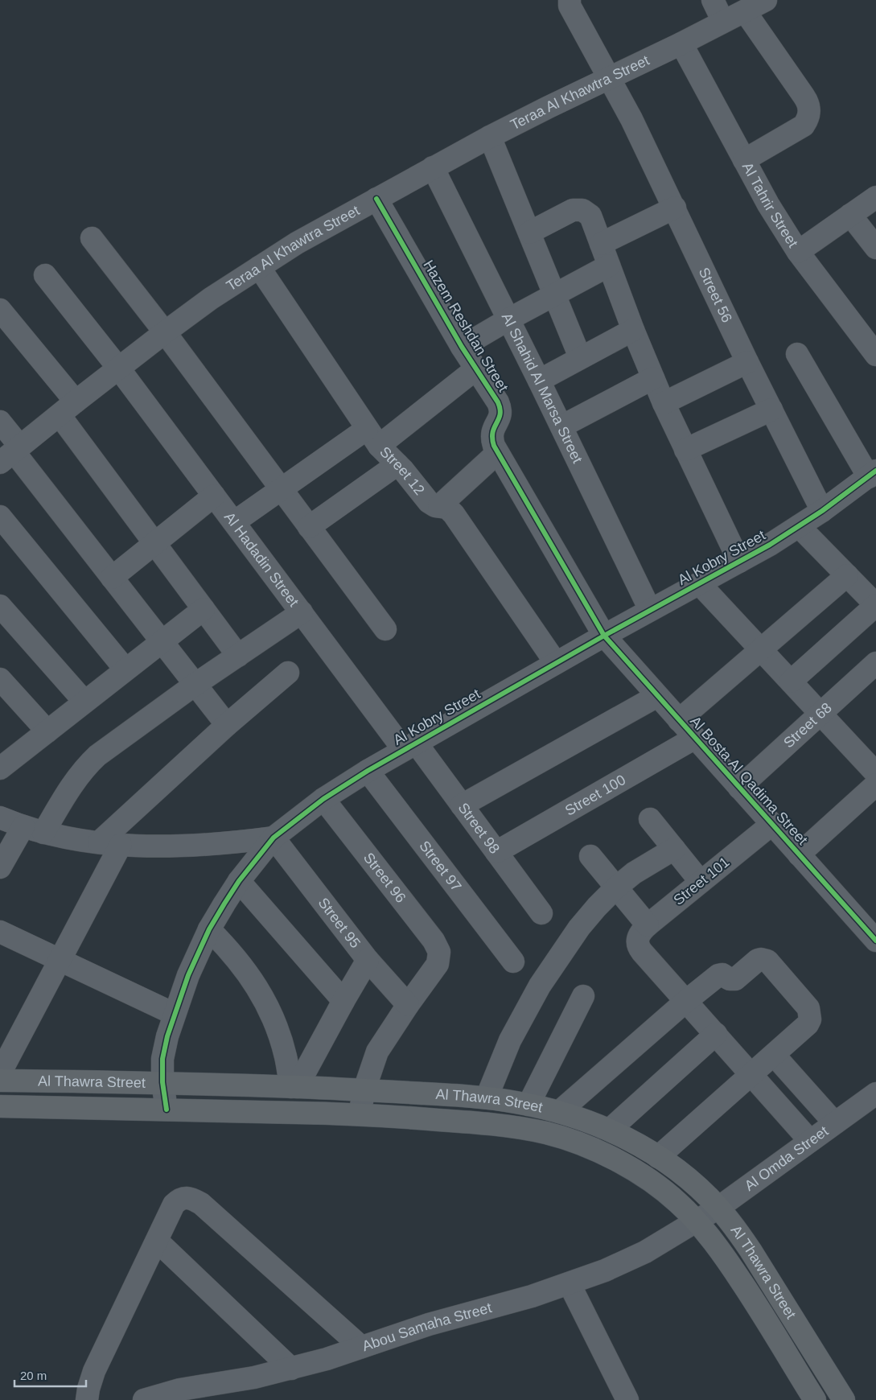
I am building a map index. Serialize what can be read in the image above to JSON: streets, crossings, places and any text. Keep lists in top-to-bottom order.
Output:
{
  "streets": {
    "main road": ["Al Thawra Street"],
    "street": [
      "Teraa Al Khawtra Street",
      "Al Tahrir Street",
      "Street 56",
      "Hazem Reshdan Street",
      "Al Shahid Al Marsa Street",
      "Street 12",
      "Al Kobry Street",
      "Al Hadadin Street",
      "Street 68",
      "Al Bosta Al Qadima Street",
      "Street 100",
      "Street 98",
      "Street 97",
      "Street 96",
      "Street 101",
      "Street 95",
      "Al Omda Street",
      "Abou Samaha Street"
    ]
  },
  "crossings": [
    ["Teraa Al Khawtra Street", "Al Tahrir Street"],
    ["Teraa Al Khawtra Street", "Street 56"],
    ["Teraa Al Khawtra Street", "Hazem Reshdan Street"],
    ["Teraa Al Khawtra Street", "Al Shahid Al Marsa Street"],
    ["Teraa Al Khawtra Street", "Street 12"],
    ["Teraa Al Khawtra Street", "Al Hadadin Street"],
    ["Street 56", "Al Kobry Street"],
    ["Hazem Reshdan Street", "Al Kobry Street"],
    ["Hazem Reshdan Street", "Al Bosta Al Qadima Street"],
    ["Al Shahid Al Marsa Street", "Al Kobry Street"],
    ["Street 12", "Al Kobry Street"],
    ["Al Kobry Street", "Al Hadadin Street"],
    ["Al Kobry Street", "Al Bosta Al Qadima Street"],
    ["Al Kobry Street", "Street 98"],
    ["Al Kobry Street", "Street 97"],
    ["Al Kobry Street", "Street 96"],
    ["Al Kobry Street", "Street 95"],
    ["Al Kobry Street", "Al Thawra Street"],
    ["Al Hadadin Street", "Street 98"],
    ["Street 68", "Al Bosta Al Qadima Street"],
    ["Al Bosta Al Qadima Street", "Street 100"],
    ["Al Bosta Al Qadima Street", "Street 101"],
    ["Street 100", "Street 98"],
    ["Street 96", "Street 95"],
    ["Al Thawra Street", "Al Omda Street"],
    ["Al Thawra Street", "Abou Samaha Street"],
    ["Al Omda Street", "Abou Samaha Street"]
  ],
  "scale_bar": "20 m"
}
